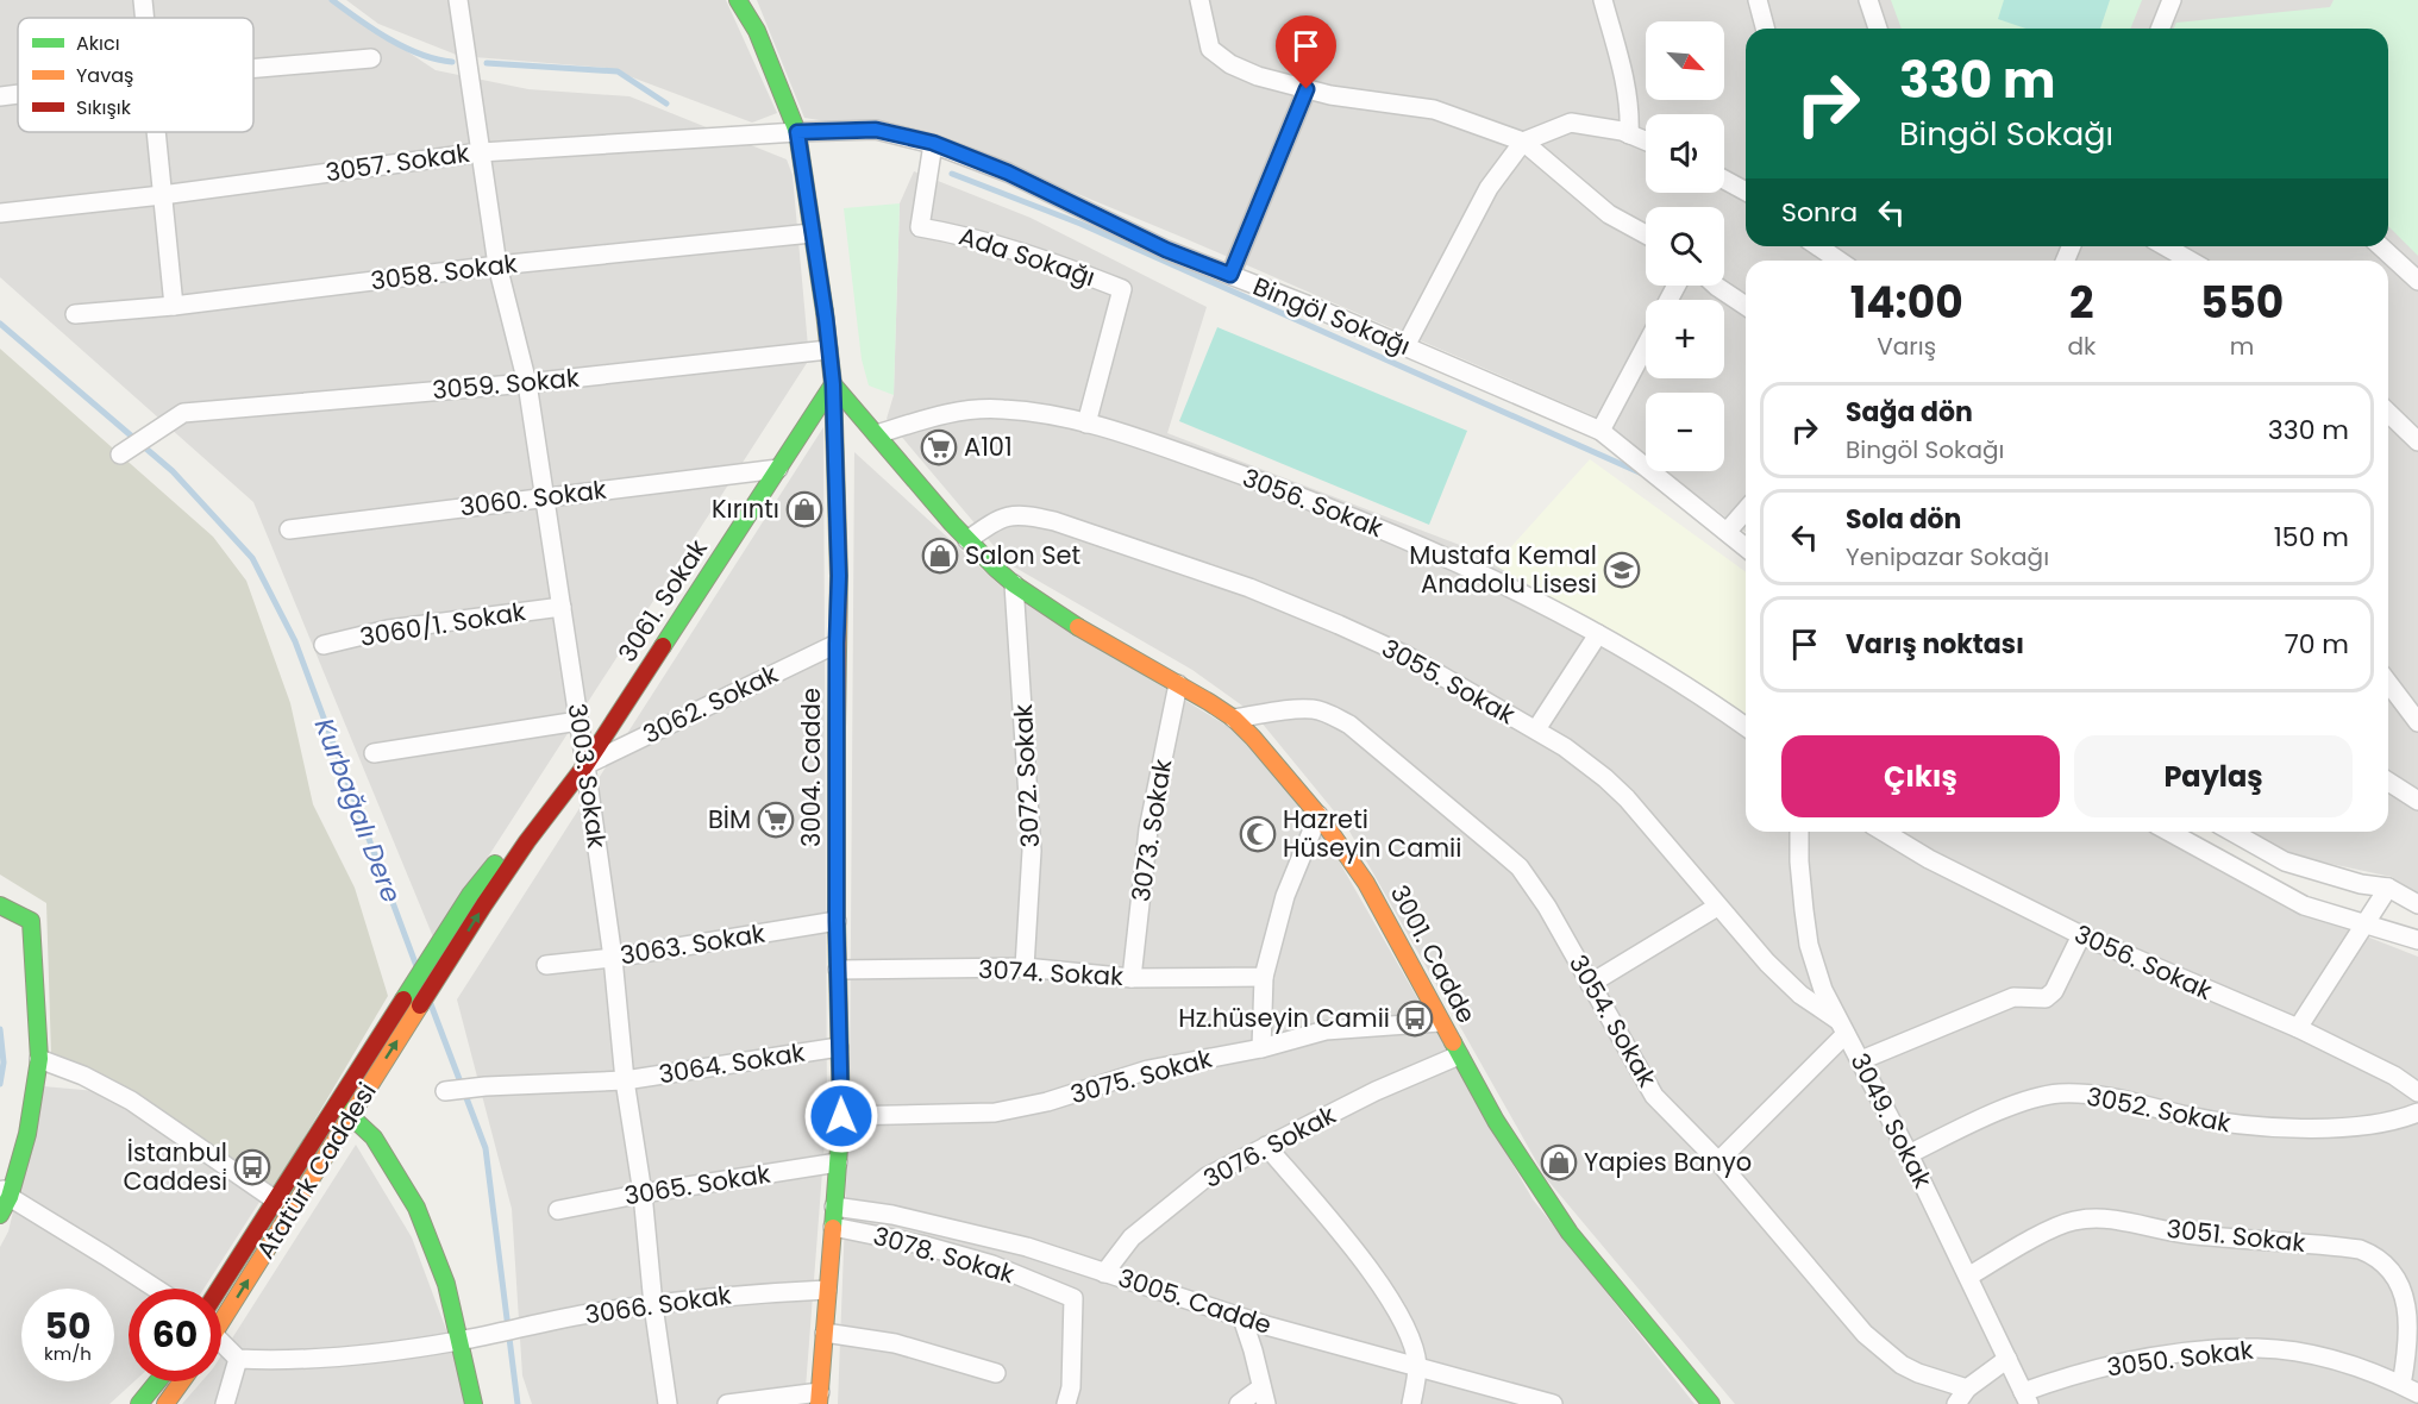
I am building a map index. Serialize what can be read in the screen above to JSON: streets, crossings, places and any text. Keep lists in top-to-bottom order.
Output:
{
  "streets": {
    "main road": [
      "3061. Sokak",
      "3004. Cadde",
      "3001. Cadde",
      "Atatürk Caddesi"
    ],
    "street": [
      "3057. Sokak",
      "Ada Sokağı",
      "3058. Sokak",
      "Bingöl Sokağı",
      "3059. Sokak",
      "3060. Sokak",
      "3056. Sokak",
      "3060/1. Sokak",
      "3055. Sokak",
      "3062. Sokak",
      "3003. Sokak",
      "3072. Sokak",
      "3073. Sokak",
      "3063. Sokak",
      "3074. Sokak",
      "3054. Sokak",
      "3064. Sokak",
      "3075. Sokak",
      "3052. Sokak",
      "3049. Sokak",
      "3076. Sokak",
      "3065. Sokak",
      "3051. Sokak",
      "3078. Sokak",
      "3005. Cadde",
      "3066. Sokak",
      "3050. Sokak"
    ]
  },
  "crossings": [
    ["3057. Sokak", "Bingöl Sokağı"],
    ["3057. Sokak", "3004. Cadde"],
    ["3057. Sokak", "3003. Sokak"],
    ["Ada Sokağı", "Bingöl Sokağı"],
    ["Ada Sokağı", "3056. Sokak"],
    ["3058. Sokak", "3004. Cadde"],
    ["3058. Sokak", "3003. Sokak"],
    ["Bingöl Sokağı", "3004. Cadde"],
    ["3059. Sokak", "3004. Cadde"],
    ["3059. Sokak", "3003. Sokak"],
    ["3060. Sokak", "3061. Sokak"],
    ["3060. Sokak", "3003. Sokak"],
    ["3056. Sokak", "3001. Cadde"],
    ["3061. Sokak", "3062. Sokak"],
    ["3061. Sokak", "3004. Cadde"],
    ["3061. Sokak", "3003. Sokak"],
    ["3061. Sokak", "3001. Cadde"],
    ["3061. Sokak", "Atatürk Caddesi"],
    ["3060/1. Sokak", "3003. Sokak"],
    ["3055. Sokak", "3001. Cadde"],
    ["3055. Sokak", "3049. Sokak"],
    ["3062. Sokak", "3004. Cadde"],
    ["3062. Sokak", "3003. Sokak"],
    ["3004. Cadde", "3063. Sokak"],
    ["3004. Cadde", "3001. Cadde"],
    ["3004. Cadde", "3074. Sokak"],
    ["3004. Cadde", "3064. Sokak"],
    ["3004. Cadde", "3075. Sokak"],
    ["3004. Cadde", "3065. Sokak"],
    ["3004. Cadde", "3078. Sokak"],
    ["3004. Cadde", "3005. Cadde"],
    ["3004. Cadde", "3066. Sokak"],
    ["3003. Sokak", "3063. Sokak"],
    ["3003. Sokak", "3064. Sokak"],
    ["3003. Sokak", "3065. Sokak"],
    ["3003. Sokak", "3066. Sokak"],
    ["3072. Sokak", "3001. Cadde"],
    ["3072. Sokak", "3074. Sokak"],
    ["3073. Sokak", "3001. Cadde"],
    ["3073. Sokak", "3074. Sokak"],
    ["3001. Cadde", "3054. Sokak"],
    ["3001. Cadde", "3075. Sokak"],
    ["3001. Cadde", "3076. Sokak"],
    ["3052. Sokak", "3049. Sokak"],
    ["3049. Sokak", "3051. Sokak"],
    ["3049. Sokak", "3050. Sokak"],
    ["3076. Sokak", "3005. Cadde"],
    ["3051. Sokak", "3050. Sokak"]
  ],
  "water": ["Kurbağalı Dere"],
  "places": {
    "supermarket": ["A101", "BİM"],
    "shop": ["Kırıntı", "Salon Set", "Yapies Banyo"],
    "school or university": ["Mustafa Kemal Anadolu Lisesi"],
    "mosque": ["Hazreti Hüseyin Camii"],
    "bus stop": ["Hz.hüseyin Camii", "İstanbul Caddesi̇"]
  },
  "legend": ["Akıcı", "Yavaş", "Sıkışık"],
  "north": "bottom right",
  "page": {
    "map_buttons": ["+", "−"],
    "turn": ["330 m", "Bingöl Sokağı"],
    "then": "Sonra",
    "eta": [
      "14:00",
      "Varış",
      "2",
      "dk",
      "550",
      "m"
    ],
    "list": [
      {
        "name": "Sağa dön",
        "note": "Bingöl Sokağı",
        "value": "330 m"
      },
      {
        "name": "Sola dön",
        "note": "Yenipazar Sokağı",
        "value": "150 m"
      },
      {
        "name": "Varış noktası",
        "value": "70 m"
      }
    ],
    "buttons": ["Çıkış", "Paylaş"],
    "speed": "50 km/h",
    "limit": "60"
  }
}
